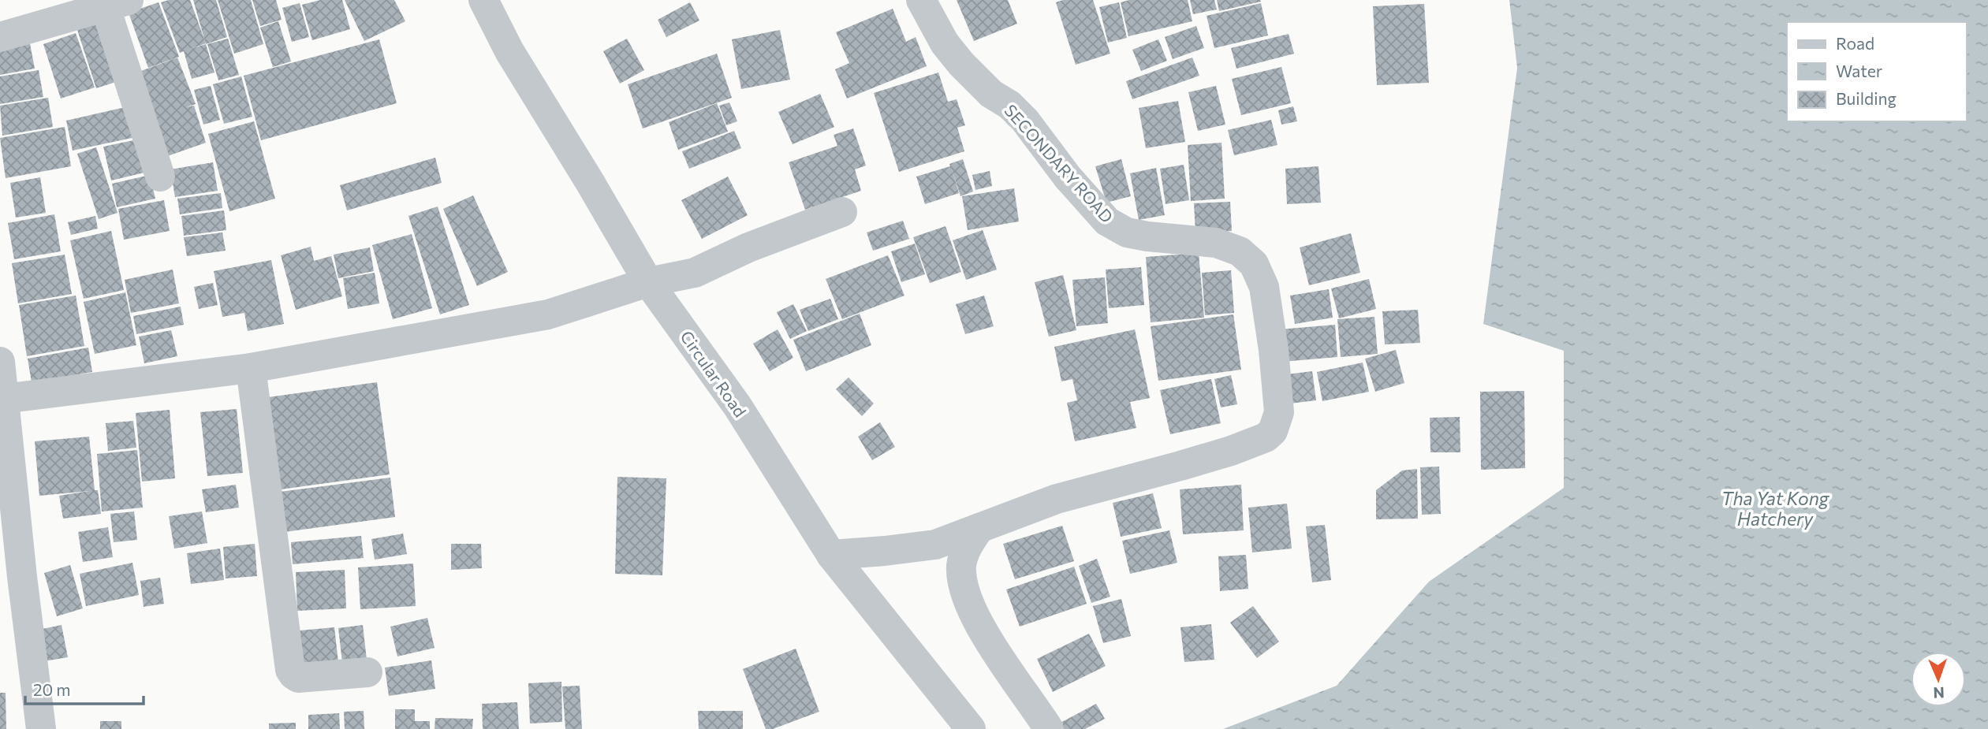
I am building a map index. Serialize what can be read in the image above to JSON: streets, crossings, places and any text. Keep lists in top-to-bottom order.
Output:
{
  "streets": {
    "street": ["SECONDARY ROAD", "Circular Road"]
  },
  "crossings": [
    ["SECONDARY ROAD", "Circular Road"]
  ],
  "water": ["Tha Yat Kong Hatchery"],
  "legend": ["Road", "Water", "Building"],
  "scale_bar": "20 m",
  "north": "bottom"
}
